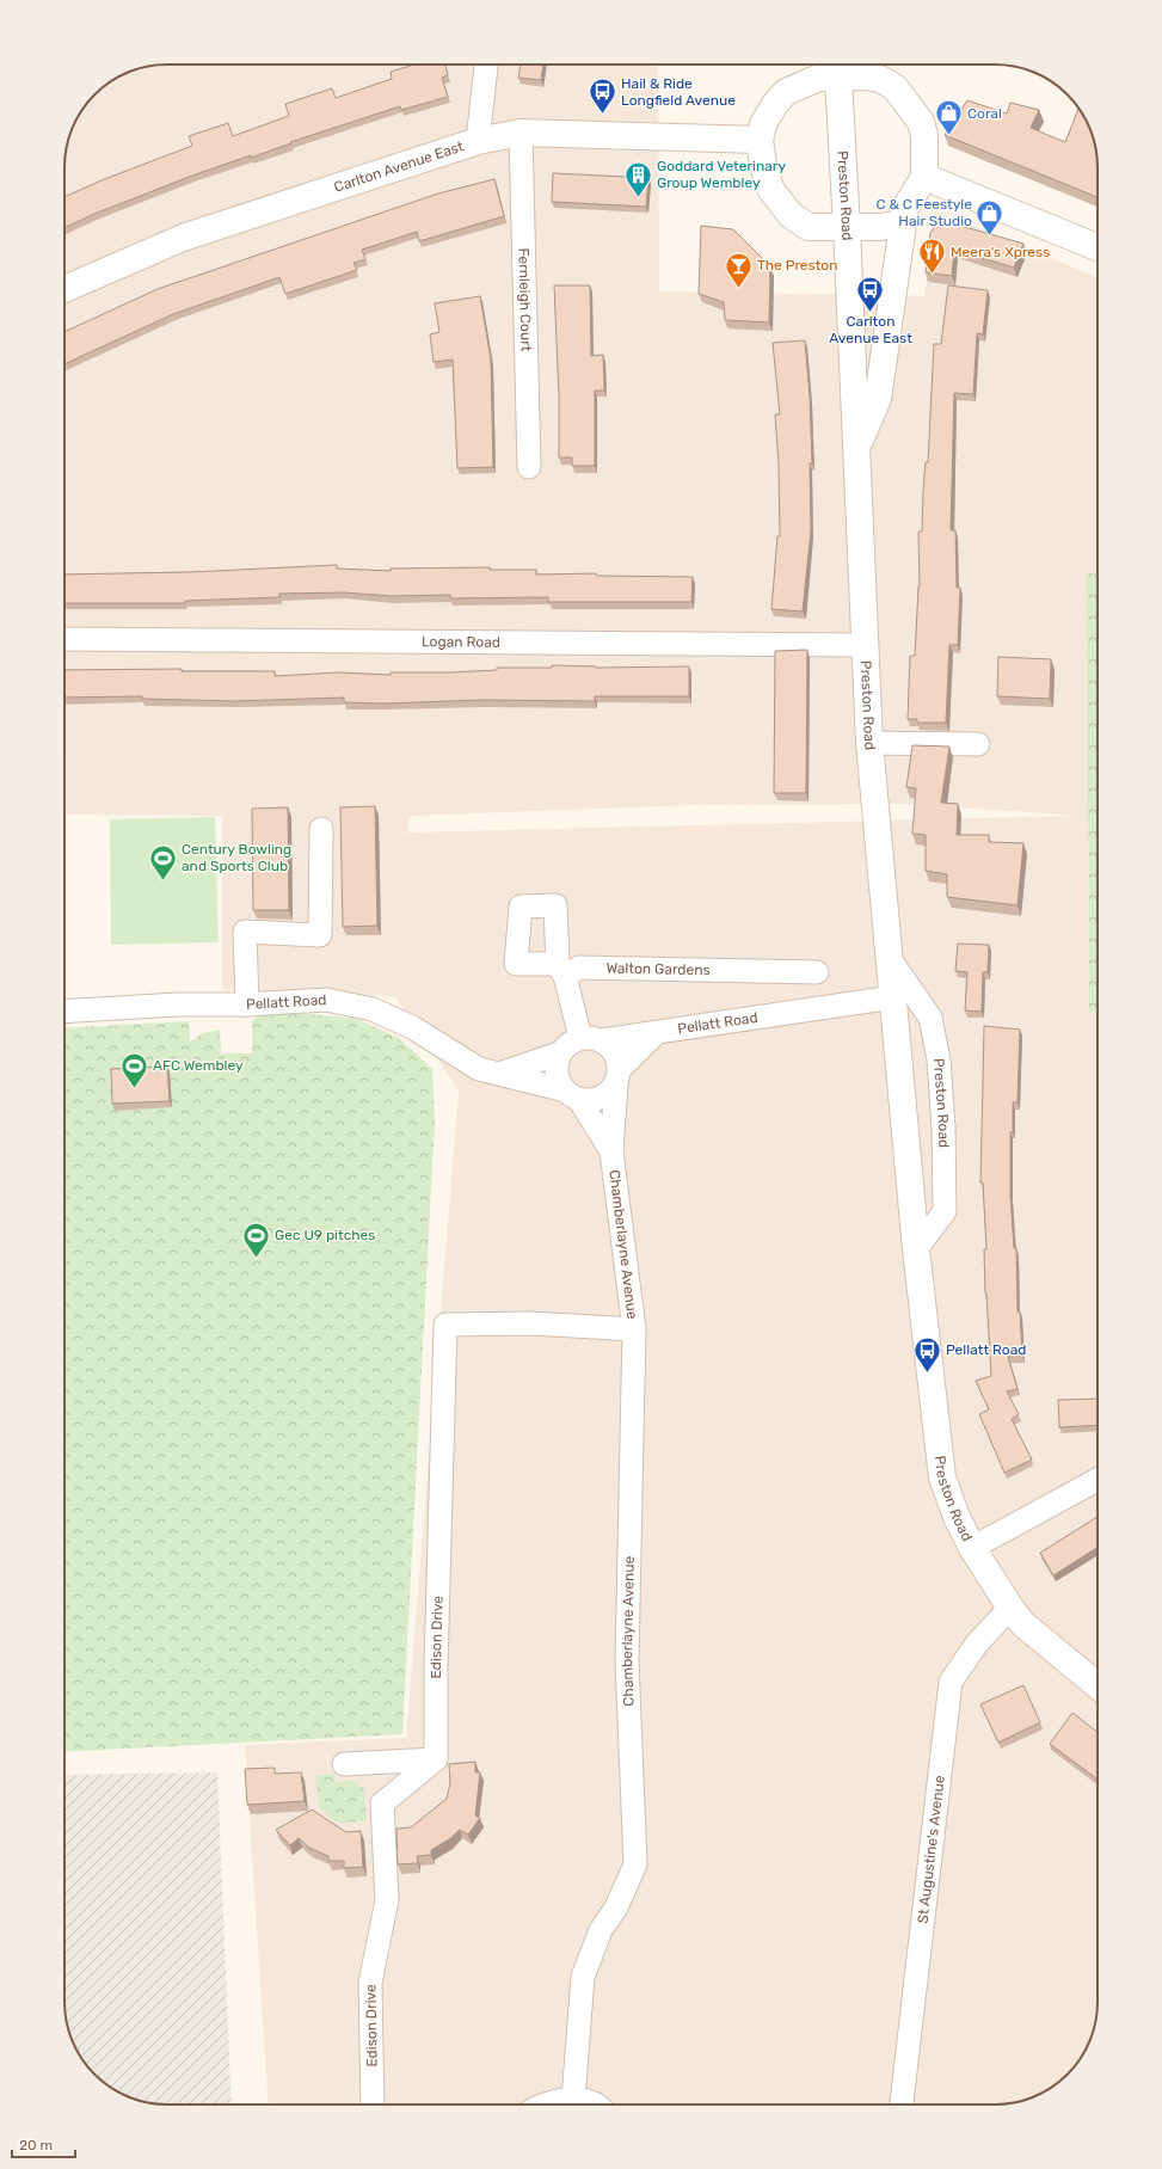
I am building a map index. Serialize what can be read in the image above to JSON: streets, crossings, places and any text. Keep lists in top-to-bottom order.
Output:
{
  "streets": {
    "street": [
      "Carlton Avenue East",
      "Preston Road",
      "Fernleigh Court",
      "Logan Road",
      "Walton Gardens",
      "Pellatt Road",
      "Chamberlayne Avenue",
      "Edison Drive",
      "St Augustine's Avenue"
    ]
  },
  "crossings": [
    ["Carlton Avenue East", "Fernleigh Court"],
    ["Preston Road", "Logan Road"],
    ["Preston Road", "Pellatt Road"],
    ["Preston Road", "St Augustine's Avenue"],
    ["Walton Gardens", "Pellatt Road"],
    ["Walton Gardens", "Chamberlayne Avenue"],
    ["Pellatt Road", "Chamberlayne Avenue"],
    ["Chamberlayne Avenue", "Edison Drive"]
  ],
  "places": {
    "bus stop": ["Hail & Ride Longfield Avenue", "Carlton Avenue East", "Pellatt Road"],
    "shop": ["Coral", "C & C Feestyle Hair Studio"],
    "building": ["Goddard Veterinary Group Wembley"],
    "restaurant": ["Meera's Xpress"],
    "bar": ["The Preston"],
    "sports": ["Century Bowling and Sports Club", "AFC Wembley", "Gec U9 pitches"]
  },
  "scale_bar": "20 m"
}
